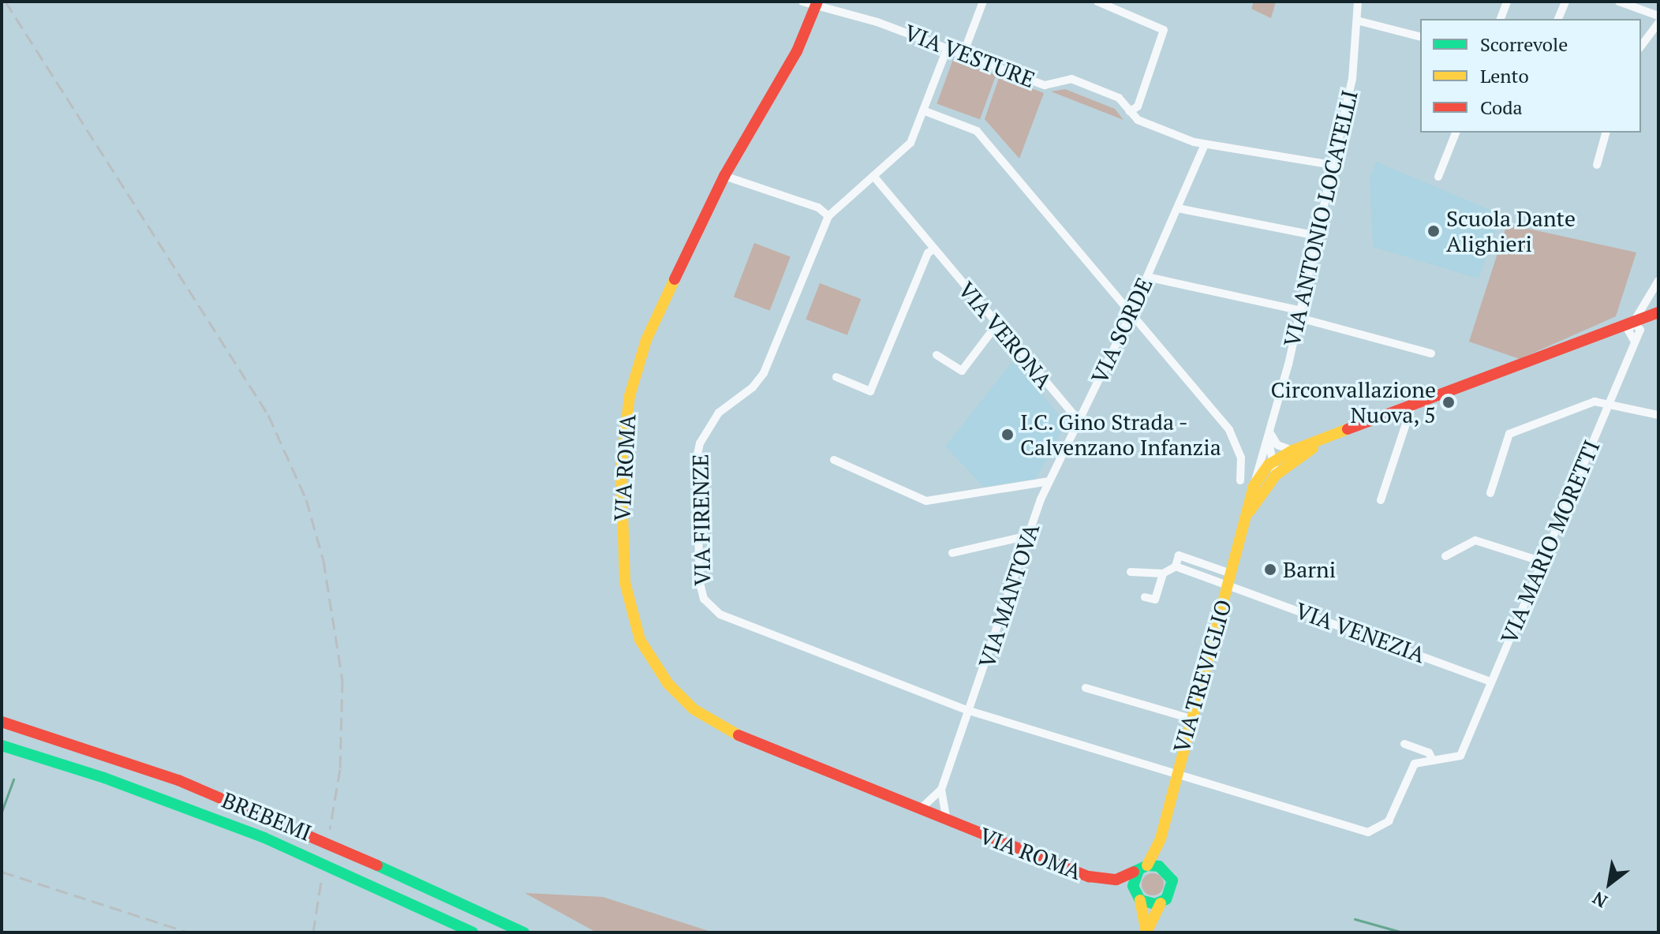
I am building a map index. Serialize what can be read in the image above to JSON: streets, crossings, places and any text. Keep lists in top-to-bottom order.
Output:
{
  "streets": {
    "main road": ["VIA ROMA", "VIA TREVIGLIO", "BREBEMI"],
    "street": [
      "VIA VESTURE",
      "VIA ANTONIO LOCATELLI",
      "VIA SORDE",
      "VIA VERONA",
      "VIA FIRENZE",
      "VIA MARIO MORETTI",
      "VIA MANTOVA",
      "VIA VENEZIA"
    ]
  },
  "crossings": [
    ["VIA VESTURE", "VIA ANTONIO LOCATELLI"],
    ["VIA VESTURE", "VIA SORDE"],
    ["VIA VESTURE", "VIA ROMA"],
    ["VIA VESTURE", "VIA FIRENZE"],
    ["VIA SORDE", "VIA VERONA"],
    ["VIA SORDE", "VIA MANTOVA"],
    ["VIA VERONA", "VIA FIRENZE"],
    ["VIA ROMA", "VIA TREVIGLIO"],
    ["VIA FIRENZE", "VIA MARIO MORETTI"],
    ["VIA FIRENZE", "VIA MANTOVA"],
    ["VIA FIRENZE", "VIA TREVIGLIO"],
    ["VIA MARIO MORETTI", "VIA VENEZIA"],
    ["VIA VENEZIA", "VIA TREVIGLIO"]
  ],
  "places": [
    "Scuola Dante Alighieri",
    "Circonvallazione Nuova, 5",
    "I.C. Gino Strada - Calvenzano Infanzia",
    "Barni"
  ],
  "legend": ["Scorrevole", "Lento", "Coda"],
  "north": "bottom left"
}
